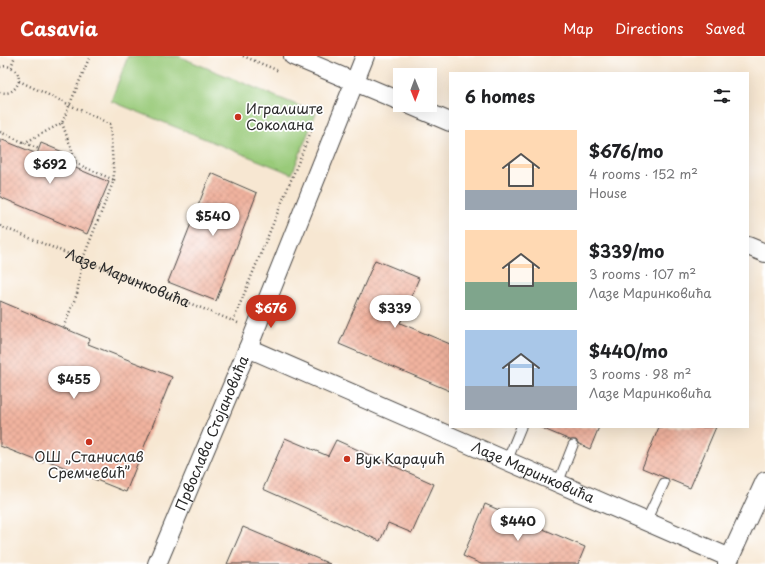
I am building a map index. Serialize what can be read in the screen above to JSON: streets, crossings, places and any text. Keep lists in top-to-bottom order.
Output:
{
  "streets": {
    "street": ["Лазе Маринковића", "Првослава Стојановића"]
  },
  "crossings": [
    ["Лазе Маринковића", "Првослава Стојановића"]
  ],
  "places": ["Игралиште Соколана", "ОШ „Станислав Сремчевић”", "Вук Караџић"],
  "north": "bottom",
  "page": {
    "header": "Casavia",
    "nav": ["Map", "Directions", "Saved"],
    "heading": "6 homes",
    "list": [
      {
        "name": "$676/mo",
        "note": "4 rooms · 152 m² · House"
      },
      {
        "name": "$339/mo",
        "note": "3 rooms · 107 m² · Лазе Маринковића"
      },
      {
        "name": "$440/mo",
        "note": "3 rooms · 98 m² · Лазе Маринковића"
      }
    ],
    "price": [
      "$692",
      "$540",
      "$676",
      "$339",
      "$455",
      "$440"
    ]
  }
}
